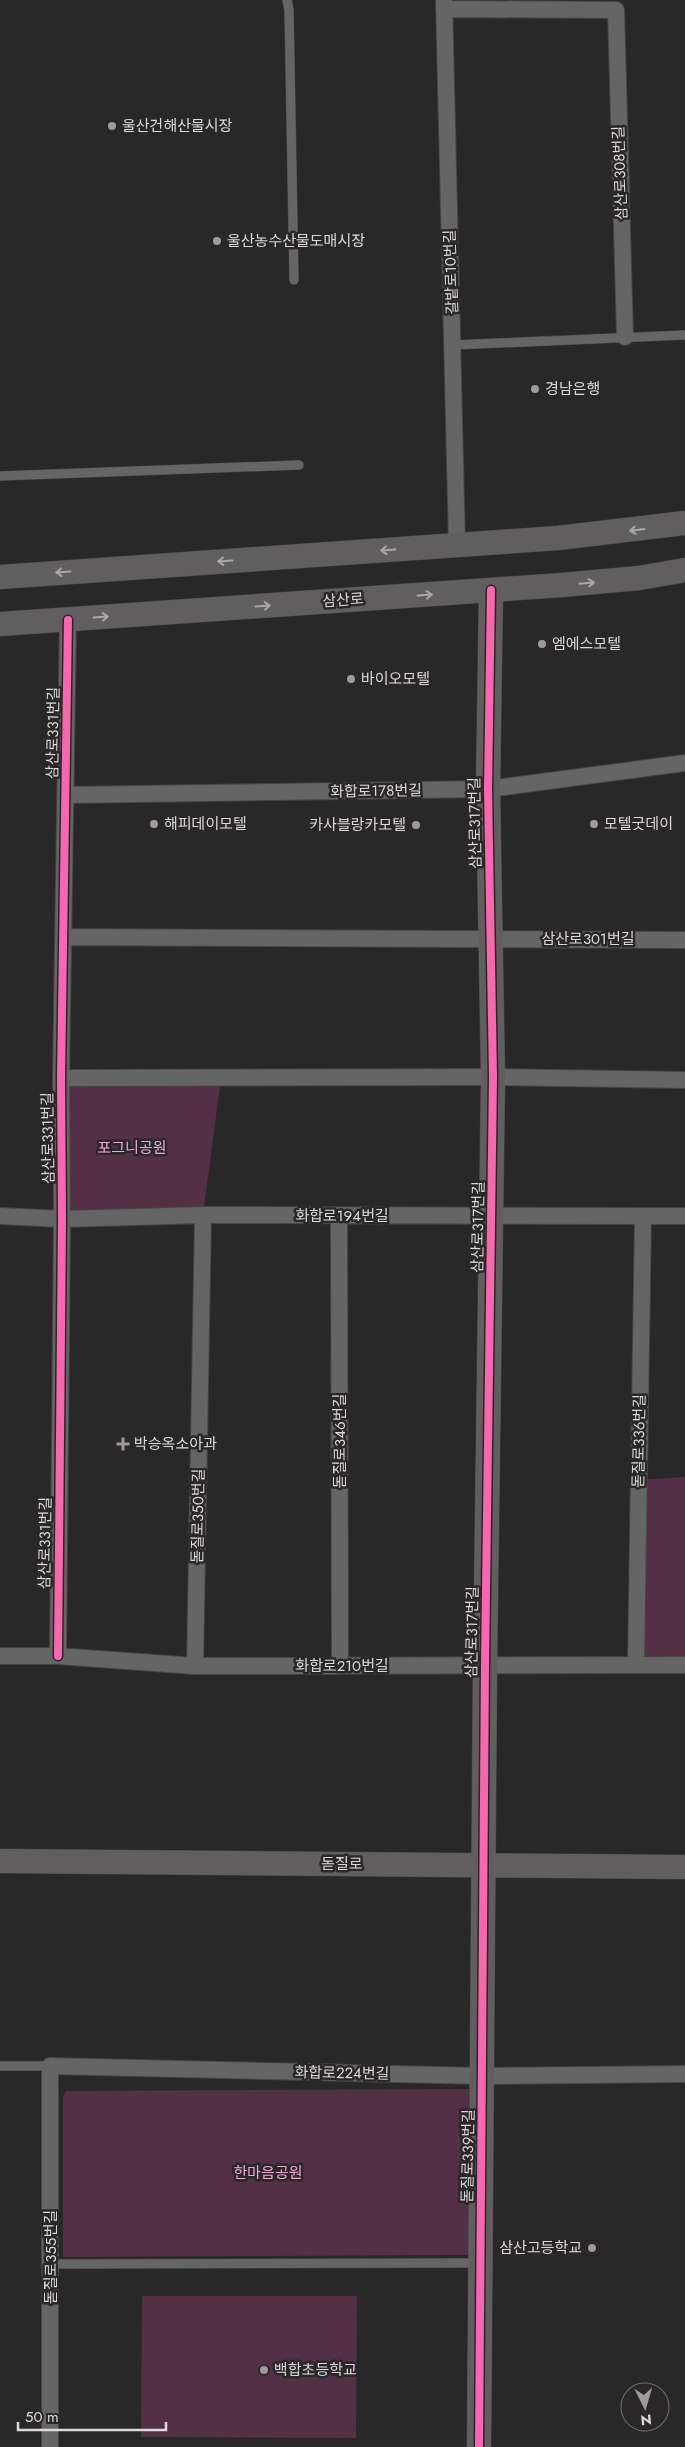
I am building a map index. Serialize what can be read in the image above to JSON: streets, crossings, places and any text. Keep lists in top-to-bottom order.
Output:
{
  "streets": {
    "main road": [
      "삼산로",
      "삼산로317번길",
      "돋질로",
      "돋질로339번길"
    ],
    "street": [
      "삼산로308번길",
      "갈밭로10번길",
      "삼산로331번길",
      "화합로178번길",
      "삼산로301번길",
      "화합로194번길",
      "돋질로346번길",
      "돋질로336번길",
      "돋질로350번길",
      "화합로210번길",
      "화합로224번길",
      "돋질로355번길"
    ]
  },
  "crossings": [
    ["삼산로308번길", "갈밭로10번길"],
    ["삼산로", "삼산로331번길"],
    ["삼산로", "삼산로317번길"],
    ["삼산로331번길", "화합로178번길"],
    ["삼산로331번길", "화합로194번길"],
    ["삼산로331번길", "화합로210번길"],
    ["화합로178번길", "삼산로317번길"],
    ["삼산로317번길", "삼산로301번길"],
    ["삼산로317번길", "화합로194번길"],
    ["삼산로317번길", "화합로210번길"],
    ["삼산로317번길", "돋질로"],
    ["삼산로317번길", "돋질로339번길"],
    ["화합로194번길", "돋질로346번길"],
    ["화합로194번길", "돋질로336번길"],
    ["화합로194번길", "돋질로350번길"],
    ["돋질로346번길", "화합로210번길"],
    ["돋질로336번길", "화합로210번길"],
    ["돋질로350번길", "화합로210번길"],
    ["돋질로", "돋질로339번길"],
    ["화합로224번길", "돋질로339번길"],
    ["화합로224번길", "돋질로355번길"]
  ],
  "parks": ["포그니공원", "한마음공원"],
  "places": {
    "other": [
      "울산건해산물시장",
      "울산농수산물도매시장",
      "경남은행",
      "엠에스모텔",
      "바이오모텔",
      "해피데이모텔",
      "모텔굿데이",
      "카사블랑카모텔",
      "삼산고등학교",
      "백합초등학교"
    ],
    "health": ["박승옥소아과"]
  },
  "scale_bar": "50 m",
  "north": "bottom"
}
